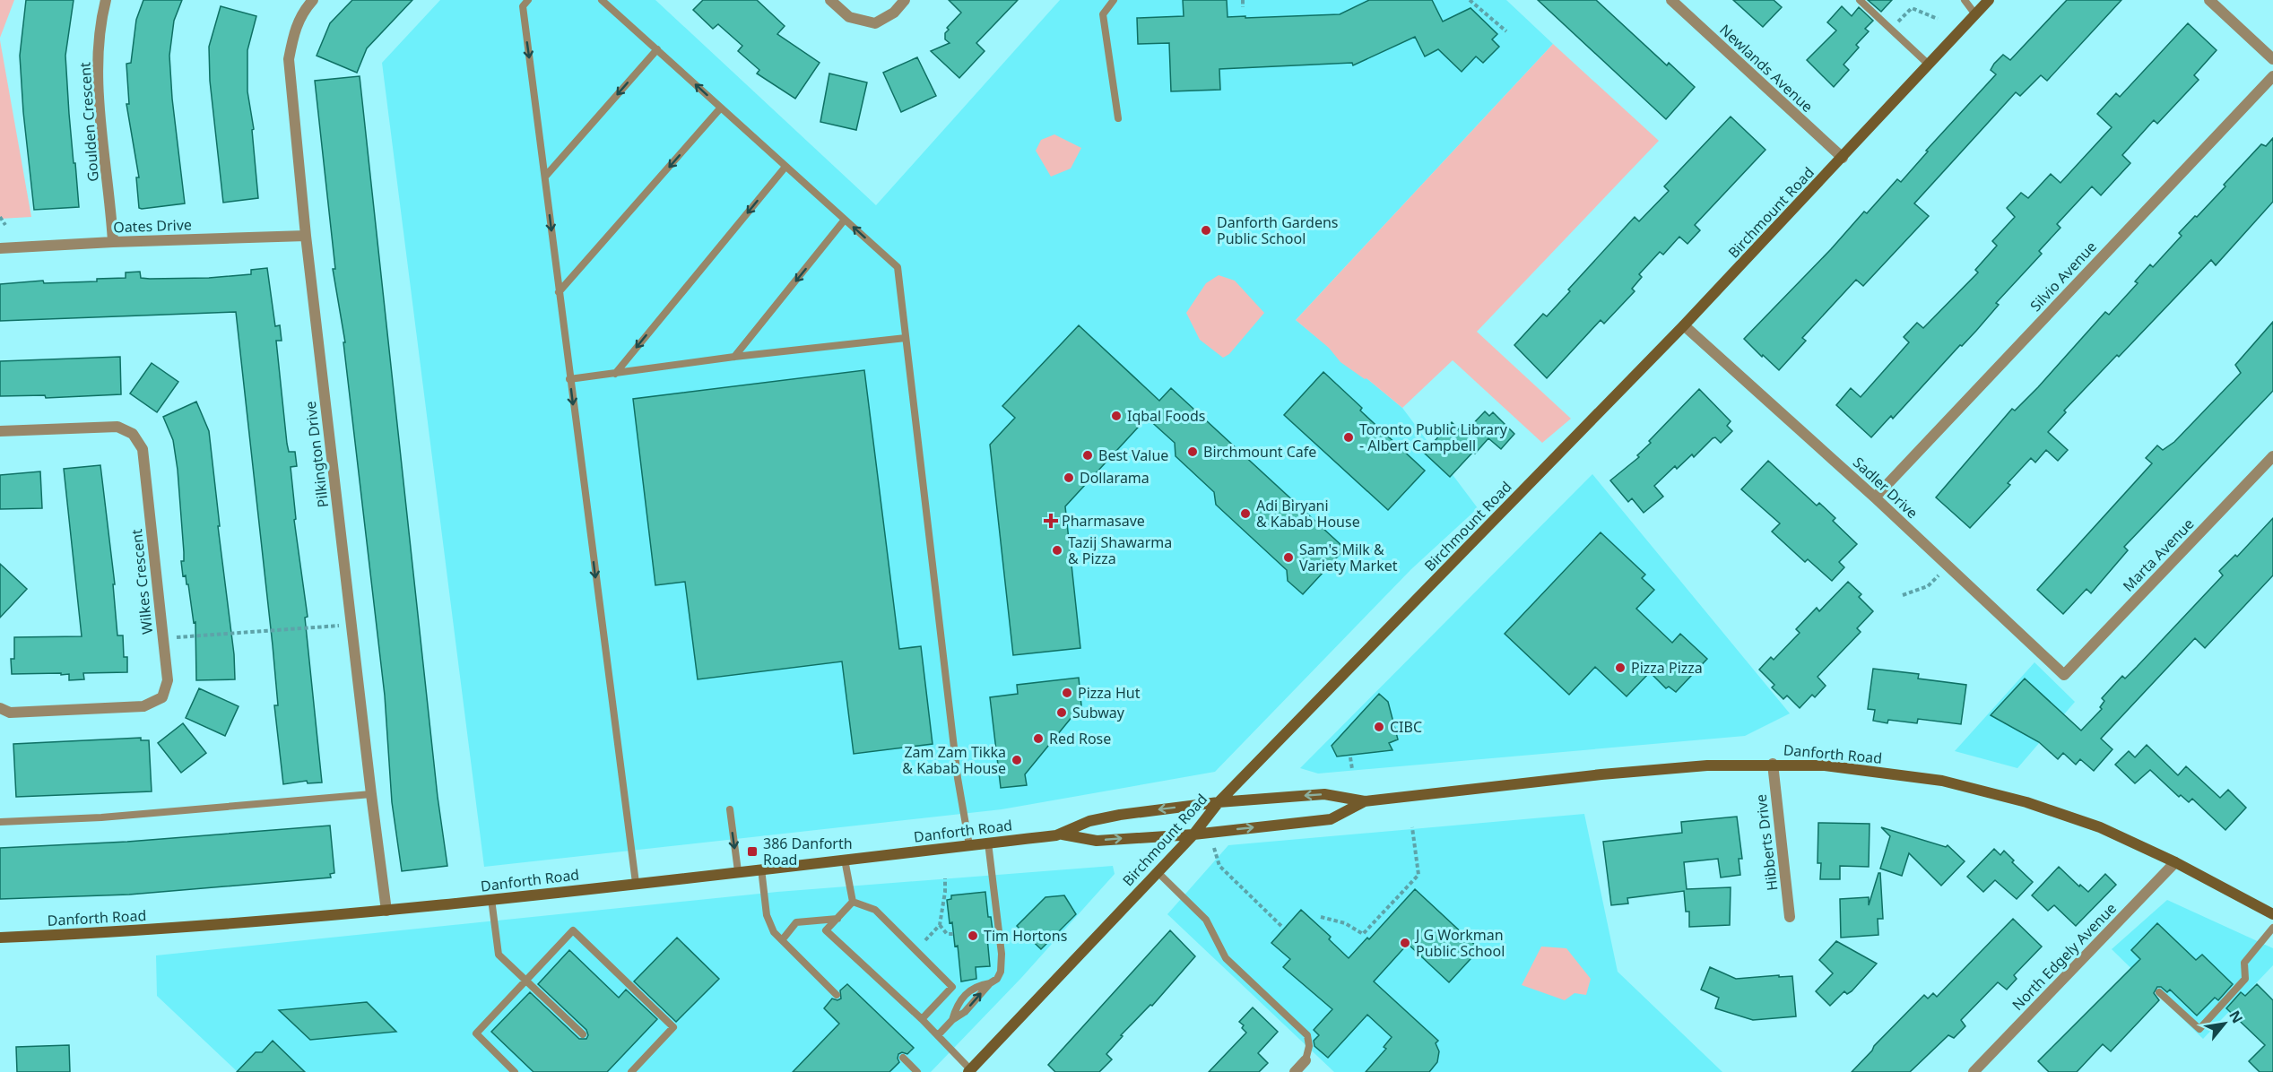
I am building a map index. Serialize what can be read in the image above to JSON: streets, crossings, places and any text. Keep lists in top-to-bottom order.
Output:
{
  "streets": {
    "main road": ["Birchmount Road", "Danforth Road"],
    "street": [
      "Newlands Avenue",
      "Goulden Crescent",
      "Oates Drive",
      "Silvio Avenue",
      "Pilkington Drive",
      "Sadler Drive",
      "Marta Avenue",
      "Wilkes Crescent",
      "Hibberts Drive",
      "North Edgely Avenue"
    ]
  },
  "crossings": [
    ["Newlands Avenue", "Birchmount Road"],
    ["Goulden Crescent", "Oates Drive"],
    ["Birchmount Road", "Sadler Drive"],
    ["Birchmount Road", "Danforth Road"],
    ["Oates Drive", "Pilkington Drive"],
    ["Silvio Avenue", "Sadler Drive"],
    ["Pilkington Drive", "Danforth Road"],
    ["Sadler Drive", "Marta Avenue"],
    ["Danforth Road", "Hibberts Drive"],
    ["Danforth Road", "North Edgely Avenue"]
  ],
  "places": {
    "other": [
      "Danforth Gardens Public School",
      "Iqbal Foods",
      "Toronto Public Library - Albert Campbell",
      "Birchmount Cafe",
      "Best Value",
      "Dollarama",
      "Adi Biryani & Kabab House",
      "Tazij Shawarma & Pizza",
      "Sam's Milk & Variety Market",
      "Pizza Pizza",
      "Pizza Hut",
      "Subway",
      "CIBC",
      "Red Rose",
      "Zam Zam Tikka & Kabab House",
      "Tim Hortons",
      "J G Workman Public School"
    ],
    "health": ["Pharmasave"],
    "transit": ["386 Danforth Road"]
  },
  "north": "top right"
}
